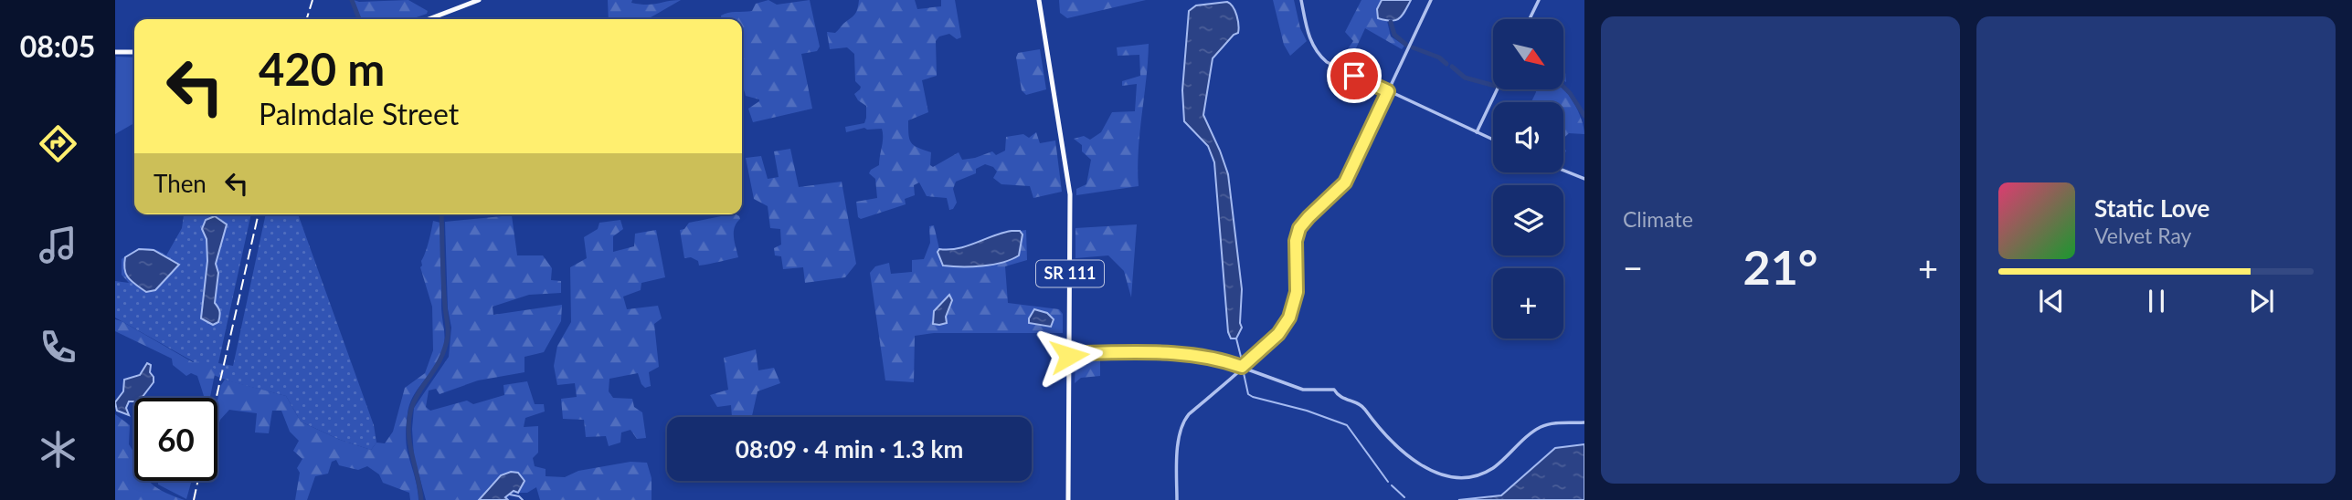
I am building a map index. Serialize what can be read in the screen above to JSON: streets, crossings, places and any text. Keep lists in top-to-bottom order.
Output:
{
  "streets": {
    "main road": ["SR 111"]
  },
  "north": "bottom right",
  "page": {
    "tabs": "08:05",
    "tile": "Climate",
    "map_buttons": "+",
    "turn": ["420 m", "Palmdale Street"],
    "then": "Then",
    "song": ["Static Love", "Velvet Ray"],
    "heat": ["−", "21°", "+"],
    "limit": "60",
    "trip": "08:09 · 4 min · 1.3 km"
  }
}
